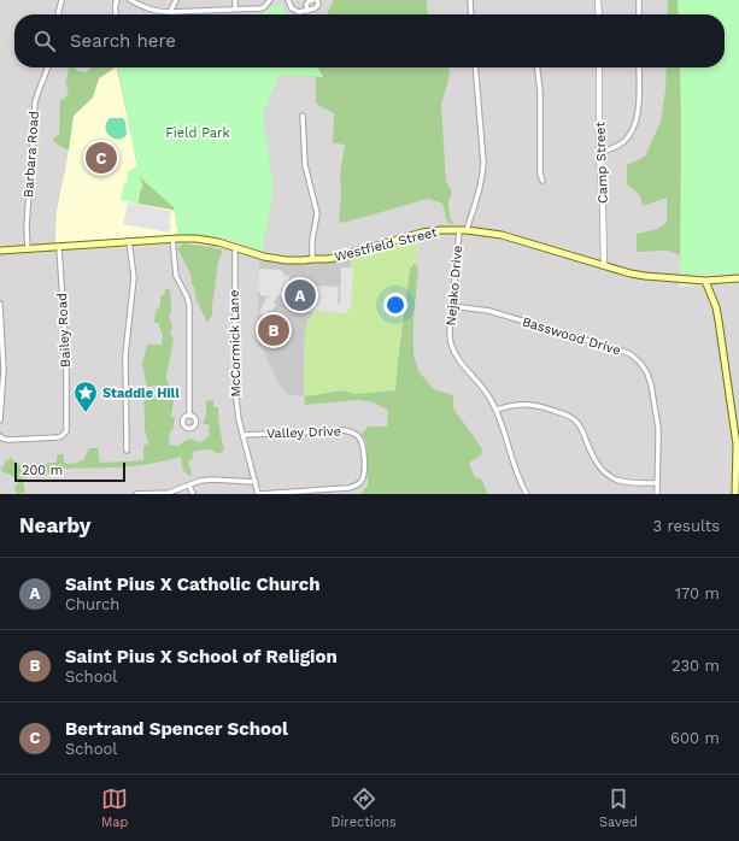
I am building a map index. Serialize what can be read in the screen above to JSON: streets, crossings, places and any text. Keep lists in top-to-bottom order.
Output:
{
  "streets": {
    "main road": ["Westfield Street"],
    "street": [
      "Barbara Road",
      "Camp Street",
      "Nejako Drive",
      "Bailey Road",
      "Basswood Drive",
      "McCormick Lane",
      "Valley Drive"
    ]
  },
  "crossings": [
    ["Barbara Road", "Westfield Street"],
    ["Camp Street", "Westfield Street"],
    ["Westfield Street", "Nejako Drive"],
    ["Westfield Street", "Bailey Road"],
    ["Westfield Street", "McCormick Lane"],
    ["Nejako Drive", "Basswood Drive"],
    ["McCormick Lane", "Valley Drive"]
  ],
  "parks": ["Field Park"],
  "places": {
    "place": ["Staddle Hill"]
  },
  "scale_bar": "200 m",
  "page": {
    "search": "Search here",
    "pins": ["C", "A", "B"],
    "scale": "200 m",
    "heading": ["Nearby", "3 results"],
    "list": [
      {
        "mark": "A",
        "name": "Saint Pius X Catholic Church",
        "note": "Church",
        "value": "170 m"
      },
      {
        "mark": "B",
        "name": "Saint Pius X School of Religion",
        "note": "School",
        "value": "230 m"
      },
      {
        "mark": "C",
        "name": "Bertrand Spencer School",
        "note": "School",
        "value": "600 m"
      }
    ],
    "nav": ["Map", "Directions", "Saved"]
  }
}
